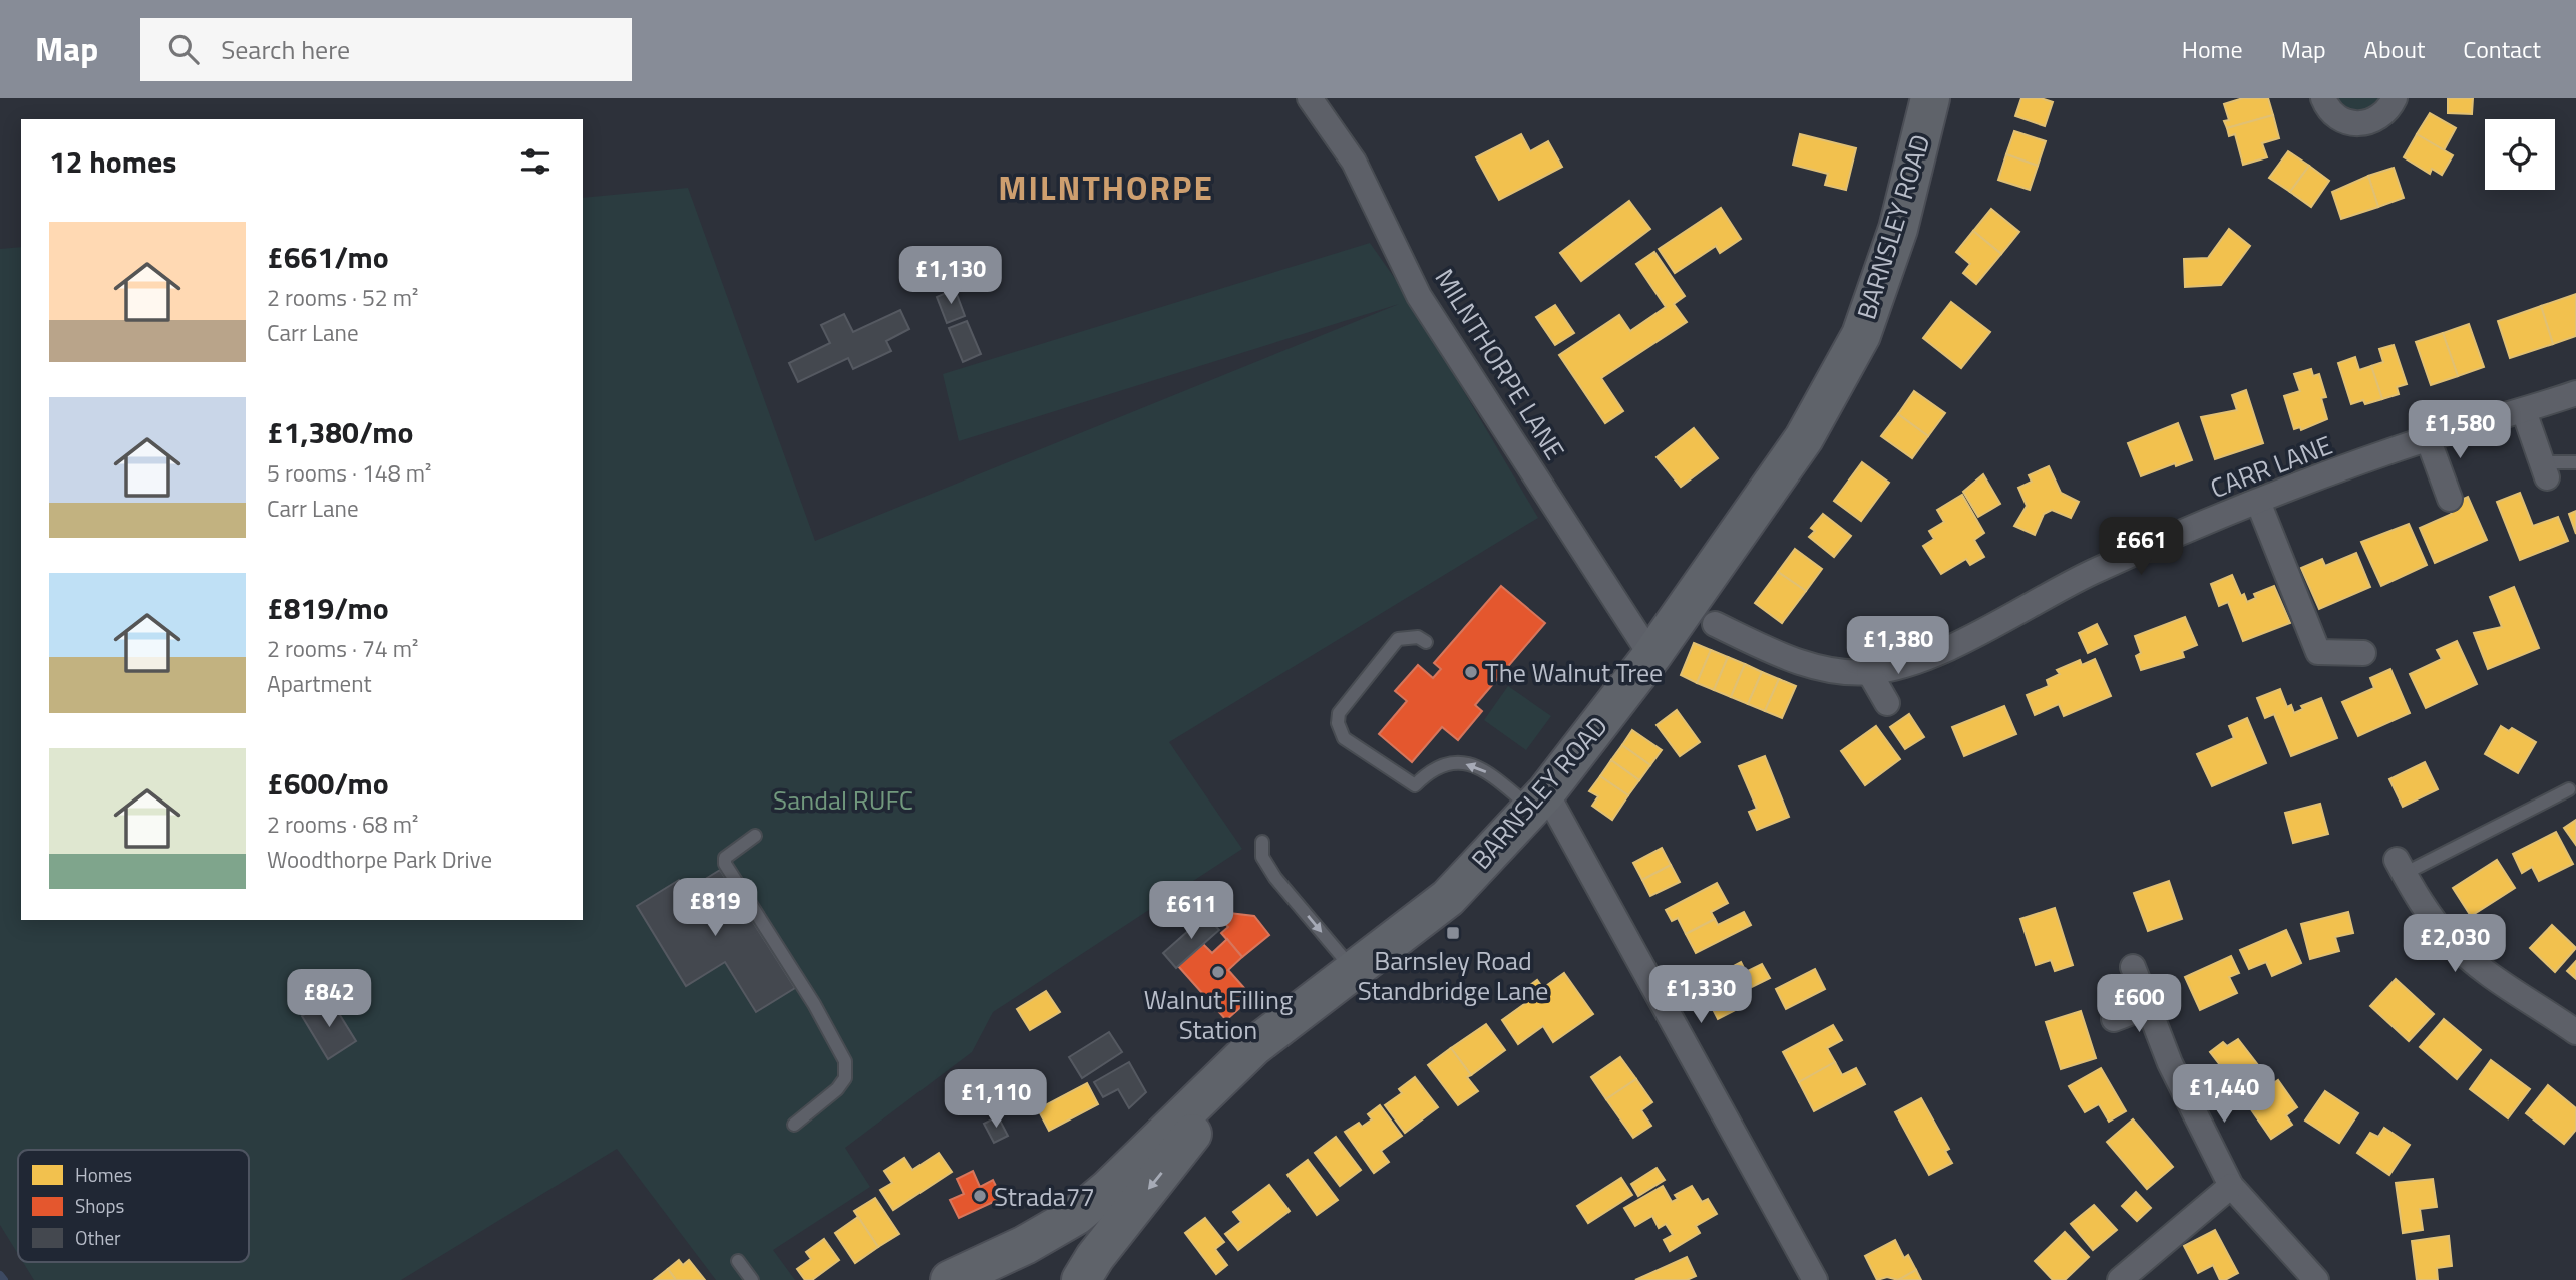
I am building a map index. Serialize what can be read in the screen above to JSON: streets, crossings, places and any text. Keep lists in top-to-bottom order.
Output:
{
  "streets": {
    "main road": ["BARNSLEY ROAD"],
    "street": ["MILNTHORPE LANE", "CARR LANE"]
  },
  "crossings": [
    ["BARNSLEY ROAD", "MILNTHORPE LANE"]
  ],
  "districts": ["MILNTHORPE"],
  "parks": ["Sandal RUFC"],
  "places": {
    "other": ["The Walnut Tree", "Walnut Filling Station", "Strada77"],
    "transit": ["Barnsley Road Standbridge Lane"]
  },
  "legend": ["Homes", "Shops", "Other"],
  "page": {
    "header": "Map",
    "search": "Search here",
    "nav": [
      "Home",
      "Map",
      "About",
      "Contact"
    ],
    "heading": "12 homes",
    "list": [
      {
        "name": "£661/mo",
        "note": "2 rooms · 52 m² · Carr Lane"
      },
      {
        "name": "£1,380/mo",
        "note": "5 rooms · 148 m² · Carr Lane"
      },
      {
        "name": "£819/mo",
        "note": "2 rooms · 74 m² · Apartment"
      },
      {
        "name": "£600/mo",
        "note": "2 rooms · 68 m² · Woodthorpe Park Drive"
      }
    ],
    "price": [
      "£1,130",
      "£1,580",
      "£661",
      "£1,380",
      "£819",
      "£611",
      "£2,030",
      "£1,330",
      "£842",
      "£600",
      "£1,440",
      "£1,110"
    ]
  }
}
